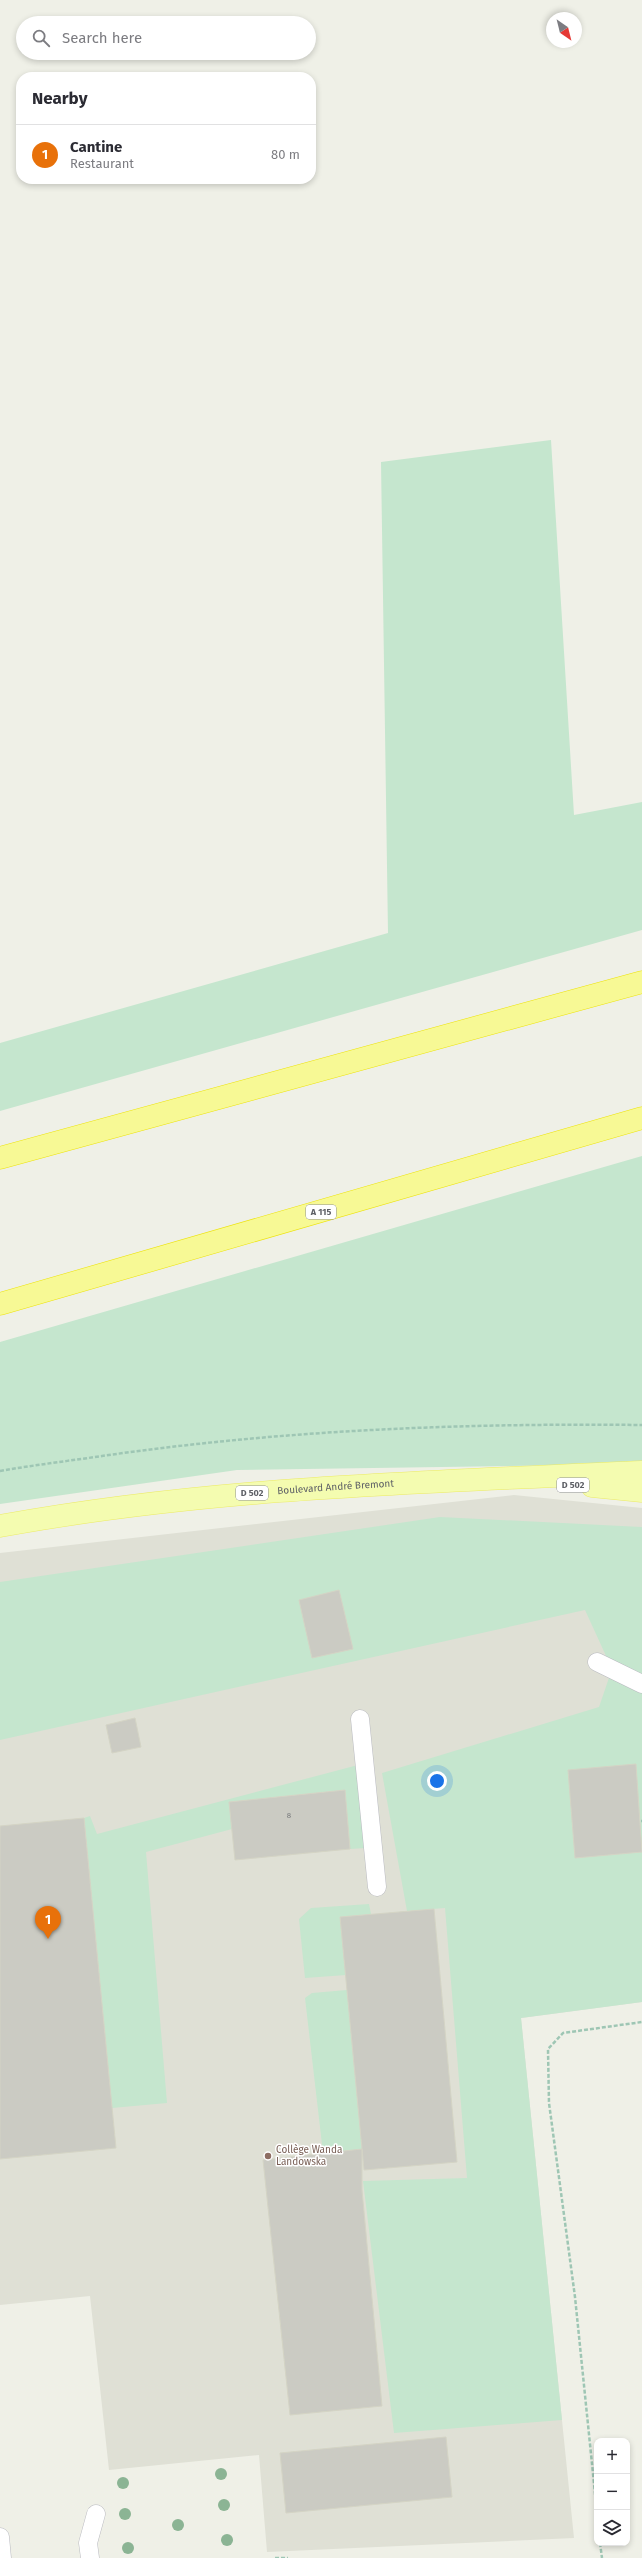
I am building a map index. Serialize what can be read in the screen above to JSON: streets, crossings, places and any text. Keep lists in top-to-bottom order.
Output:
{
  "streets": {
    "highway": ["A 115"],
    "main road": ["D 502", "Boulevard André Bremont"]
  },
  "places": ["Collège Wanda Landowska"],
  "house_numbers": ["8"],
  "north": "bottom right",
  "page": {
    "search": "Search here",
    "heading": "Nearby",
    "list": [
      {
        "mark": "1",
        "name": "Cantine",
        "note": "Restaurant",
        "value": "80 m"
      }
    ],
    "pins": "1",
    "map_buttons": ["+", "−"]
  }
}
